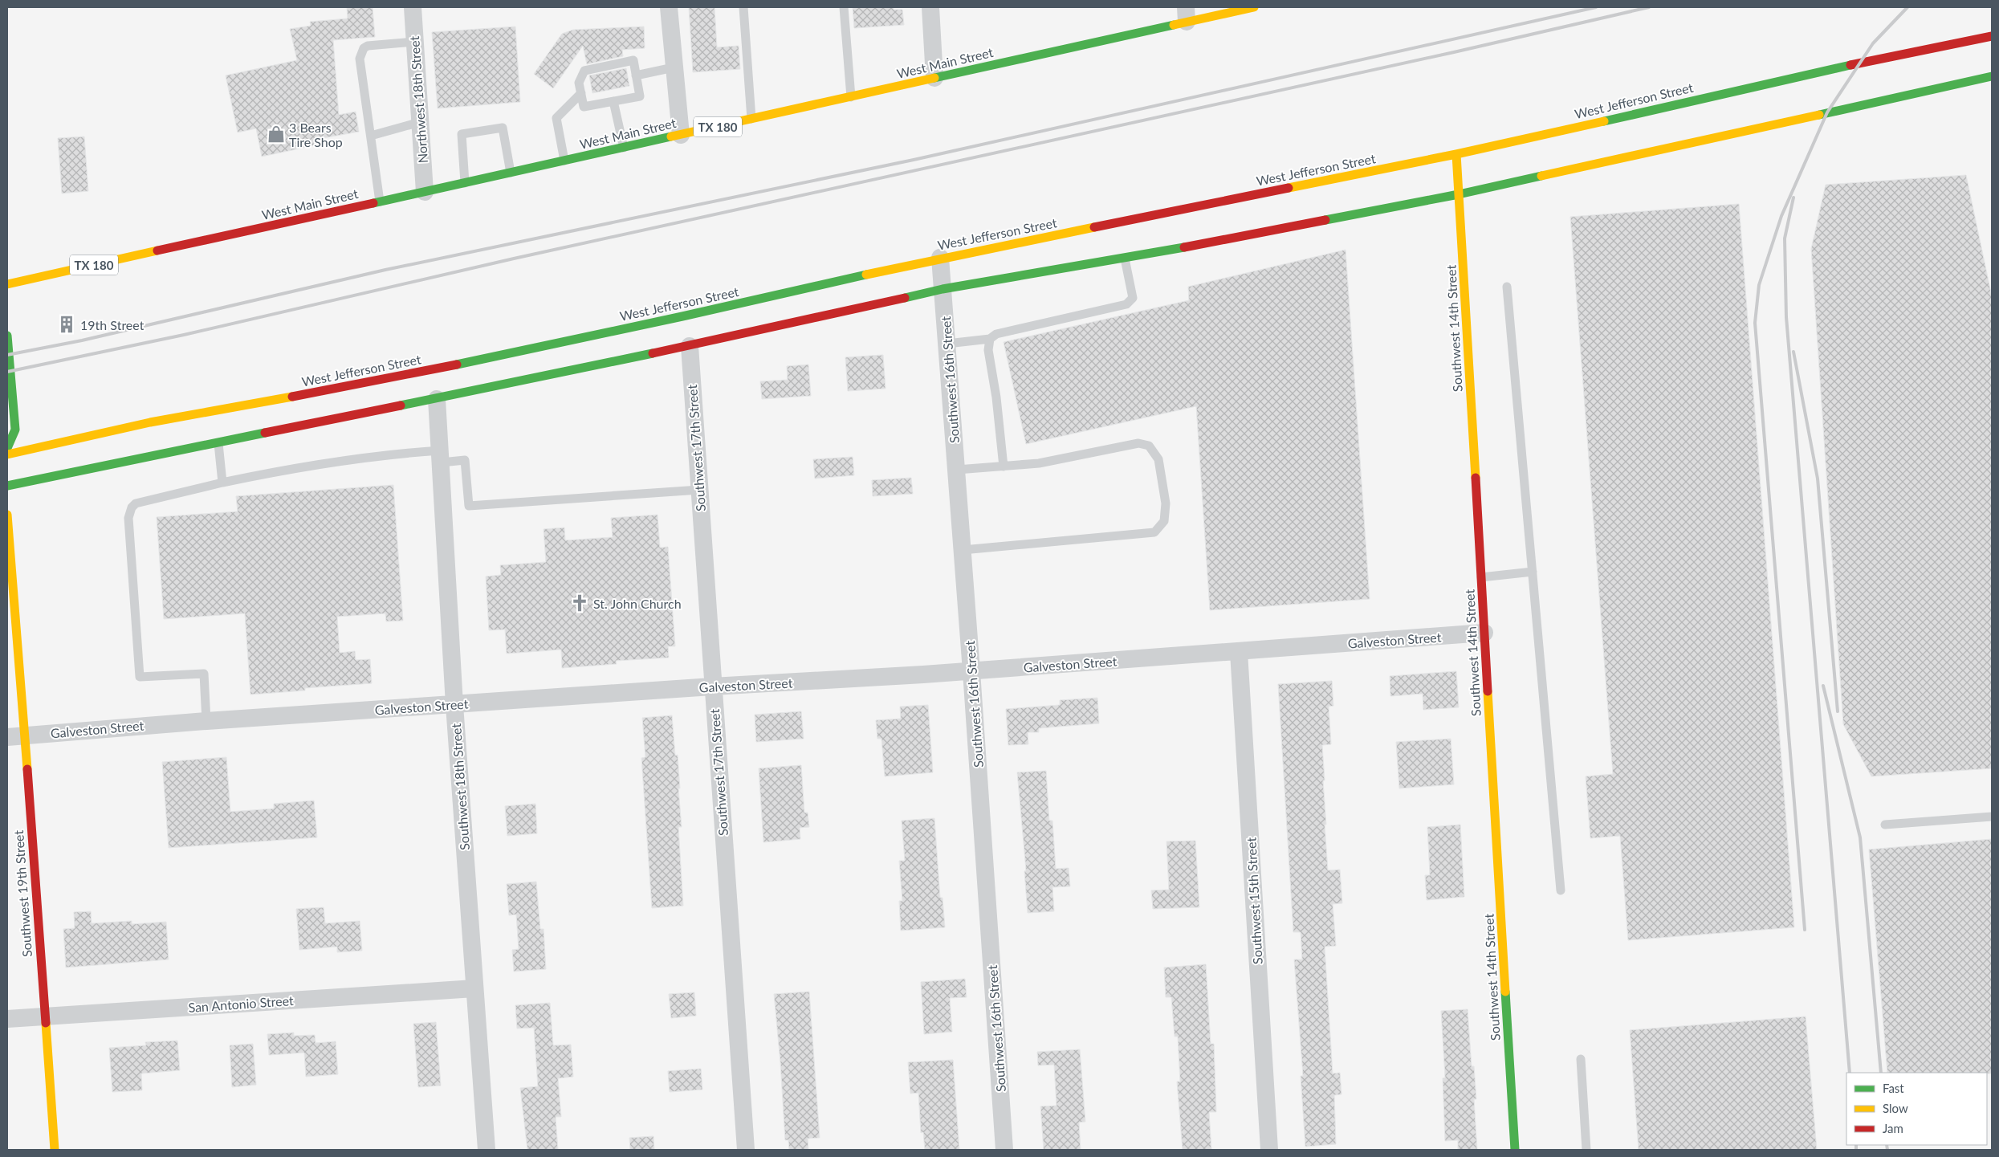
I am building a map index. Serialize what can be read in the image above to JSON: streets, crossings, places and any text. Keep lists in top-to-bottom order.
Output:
{
  "streets": {
    "main road": [
      "West Main Street",
      "West Jefferson Street",
      "TX 180",
      "Southwest 14th Street",
      "Southwest 19th Street"
    ],
    "street": [
      "Northwest 18th Street",
      "Southwest 16th Street",
      "Southwest 17th Street",
      "Galveston Street",
      "Southwest 18th Street",
      "Southwest 15th Street",
      "San Antonio Street"
    ]
  },
  "crossings": [
    ["West Main Street", "Northwest 18th Street"],
    ["West Jefferson Street", "Southwest 14th Street"],
    ["West Jefferson Street", "Southwest 16th Street"],
    ["Southwest 14th Street", "Galveston Street"],
    ["Southwest 16th Street", "Galveston Street"],
    ["Southwest 17th Street", "Galveston Street"],
    ["Galveston Street", "Southwest 18th Street"],
    ["Galveston Street", "Southwest 19th Street"],
    ["Galveston Street", "Southwest 15th Street"],
    ["Southwest 18th Street", "San Antonio Street"],
    ["Southwest 19th Street", "San Antonio Street"]
  ],
  "places": {
    "shop": ["3 Bears Tire Shop"],
    "building": ["19th Street"],
    "church": ["St. John Church"]
  },
  "legend": ["Fast", "Slow", "Jam"]
}
